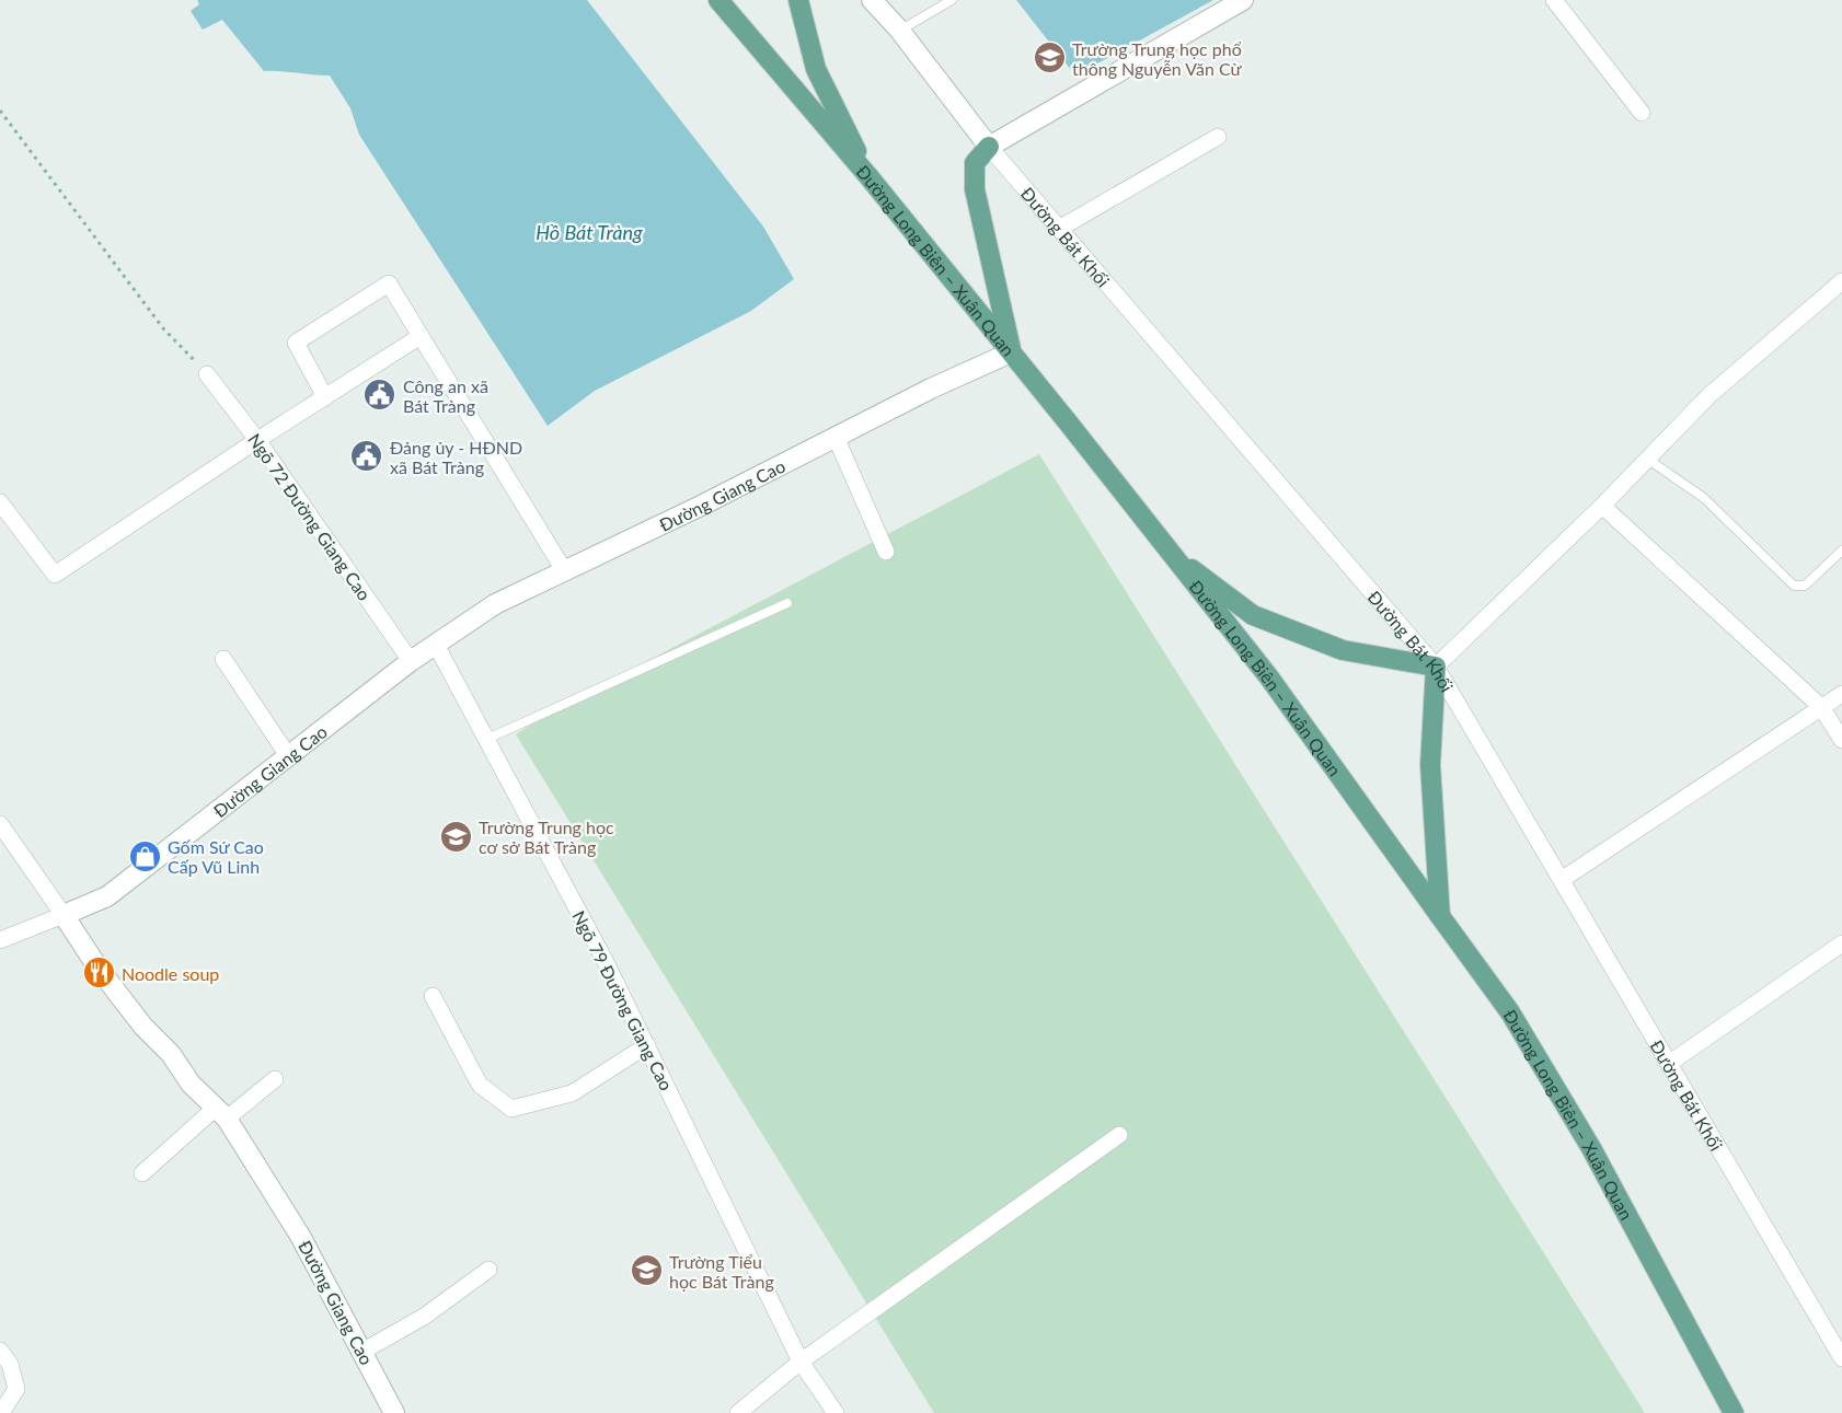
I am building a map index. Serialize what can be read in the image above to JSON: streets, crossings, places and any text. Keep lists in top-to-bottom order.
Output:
{
  "streets": {
    "main road": ["Đường Long Biên – Xuân Quan"],
    "street": [
      "Đường Bát Khối",
      "Đường Giang Cao",
      "Ngõ 72 Đường Giang Cao",
      "Ngõ 79 Đường Giang Cao"
    ]
  },
  "crossings": [
    ["Đường Long Biên – Xuân Quan", "Đường Giang Cao"],
    ["Đường Giang Cao", "Ngõ 72 Đường Giang Cao"],
    ["Đường Giang Cao", "Ngõ 79 Đường Giang Cao"]
  ],
  "water": ["Hồ Bát Tràng"],
  "places": {
    "school or university": ["Trường Trung học phổ thông Nguyễn Văn Cừ", "Trường Trung học cơ sở Bát Tràng", "Trường Tiểu học Bát Tràng"],
    "public building": ["Công an xã Bát Tràng", "Đảng ủy - HĐND xã Bát Tràng"],
    "shop": ["Gốm Sứ Cao Cấp Vũ Linh"],
    "restaurant": ["Noodle soup"]
  }
}
